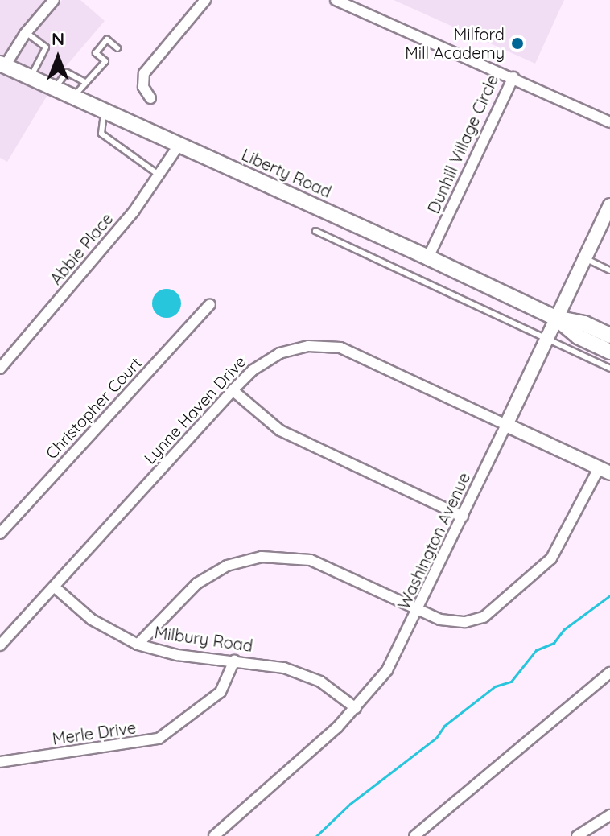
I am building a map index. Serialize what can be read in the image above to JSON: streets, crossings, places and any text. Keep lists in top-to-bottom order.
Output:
{
  "streets": {
    "main road": ["Liberty Road", "Lynne Haven Drive", "Washington Avenue"],
    "street": [
      "Dunhill Village Circle",
      "Abbie Place",
      "Christopher Court",
      "Milbury Road",
      "Merle Drive"
    ]
  },
  "crossings": [
    ["Dunhill Village Circle", "Liberty Road"],
    ["Liberty Road", "Abbie Place"],
    ["Liberty Road", "Washington Avenue"],
    ["Lynne Haven Drive", "Washington Avenue"],
    ["Lynne Haven Drive", "Milbury Road"],
    ["Washington Avenue", "Milbury Road"],
    ["Milbury Road", "Merle Drive"]
  ],
  "places": ["Milford Mill Academy"],
  "north": "top"
}
